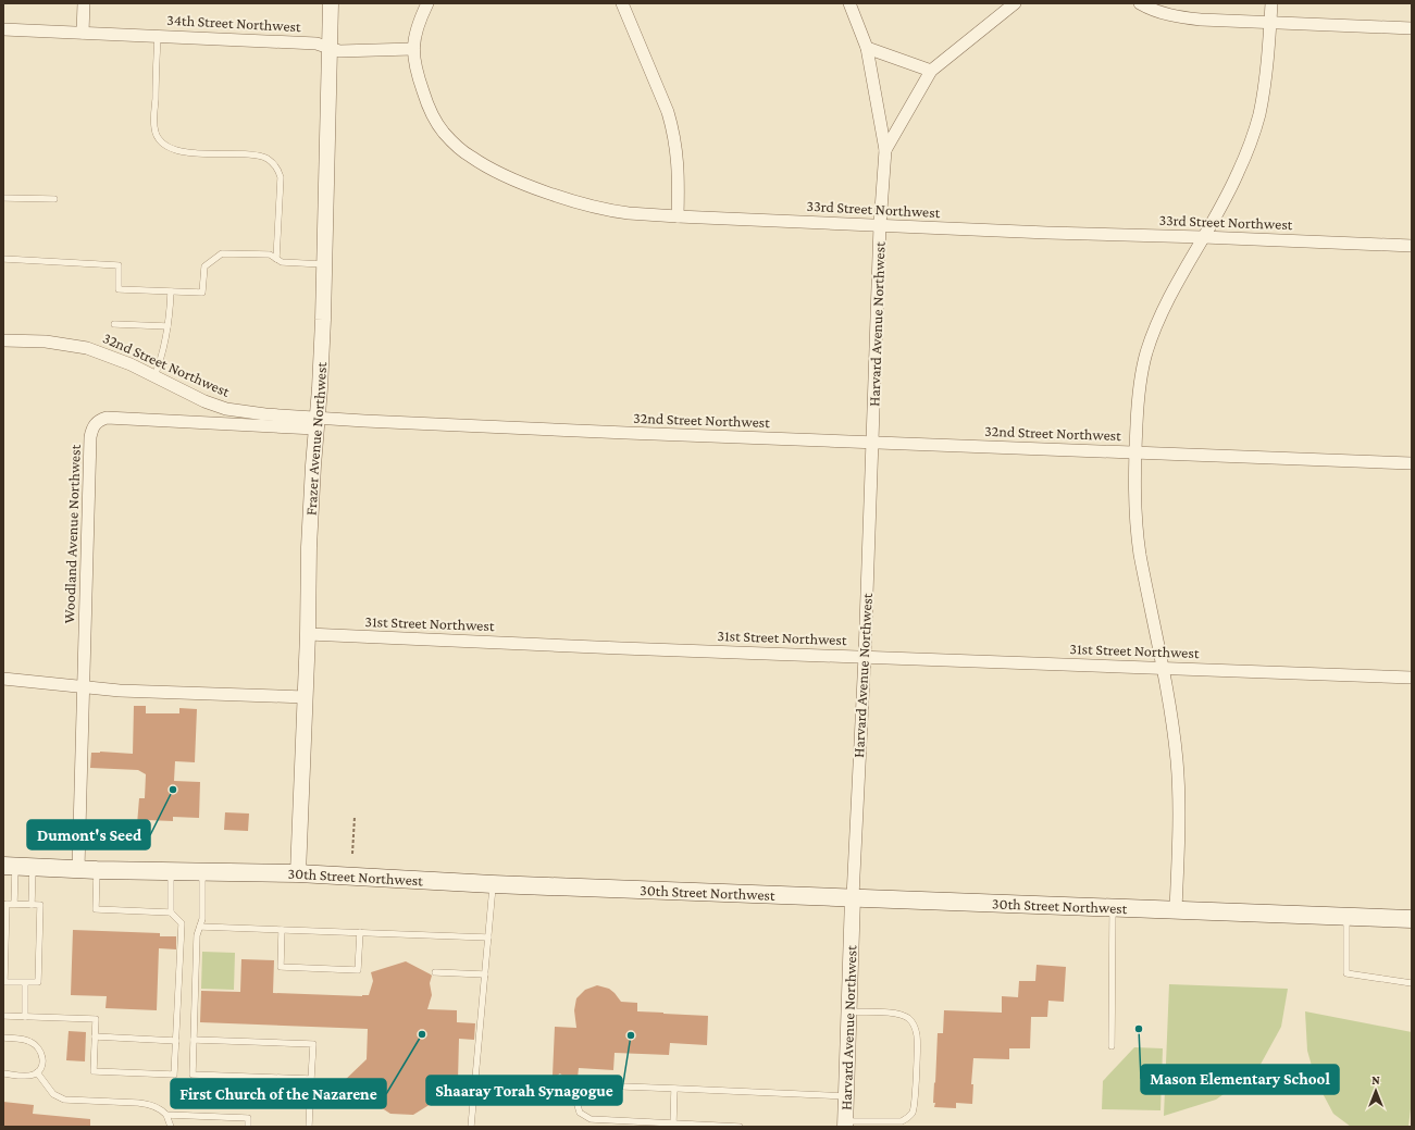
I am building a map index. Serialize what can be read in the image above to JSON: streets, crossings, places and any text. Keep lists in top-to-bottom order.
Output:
{
  "streets": {
    "main road": ["30th Street Northwest"],
    "street": [
      "34th Street Northwest",
      "33rd Street Northwest",
      "Harvard Avenue Northwest",
      "32nd Street Northwest",
      "Frazer Avenue Northwest",
      "Woodland Avenue Northwest",
      "31st Street Northwest"
    ]
  },
  "crossings": [
    ["34th Street Northwest", "33rd Street Northwest"],
    ["34th Street Northwest", "Frazer Avenue Northwest"],
    ["33rd Street Northwest", "Harvard Avenue Northwest"],
    ["Harvard Avenue Northwest", "32nd Street Northwest"],
    ["Harvard Avenue Northwest", "31st Street Northwest"],
    ["Harvard Avenue Northwest", "30th Street Northwest"],
    ["32nd Street Northwest", "Frazer Avenue Northwest"],
    ["32nd Street Northwest", "Woodland Avenue Northwest"],
    ["Frazer Avenue Northwest", "Woodland Avenue Northwest"],
    ["Frazer Avenue Northwest", "31st Street Northwest"],
    ["Frazer Avenue Northwest", "30th Street Northwest"],
    ["Woodland Avenue Northwest", "30th Street Northwest"]
  ],
  "places": [
    "Dumont's Seed",
    "Mason Elementary School",
    "First Church of the Nazarene",
    "Shaaray Torah Synagogue"
  ],
  "north": "top"
}
